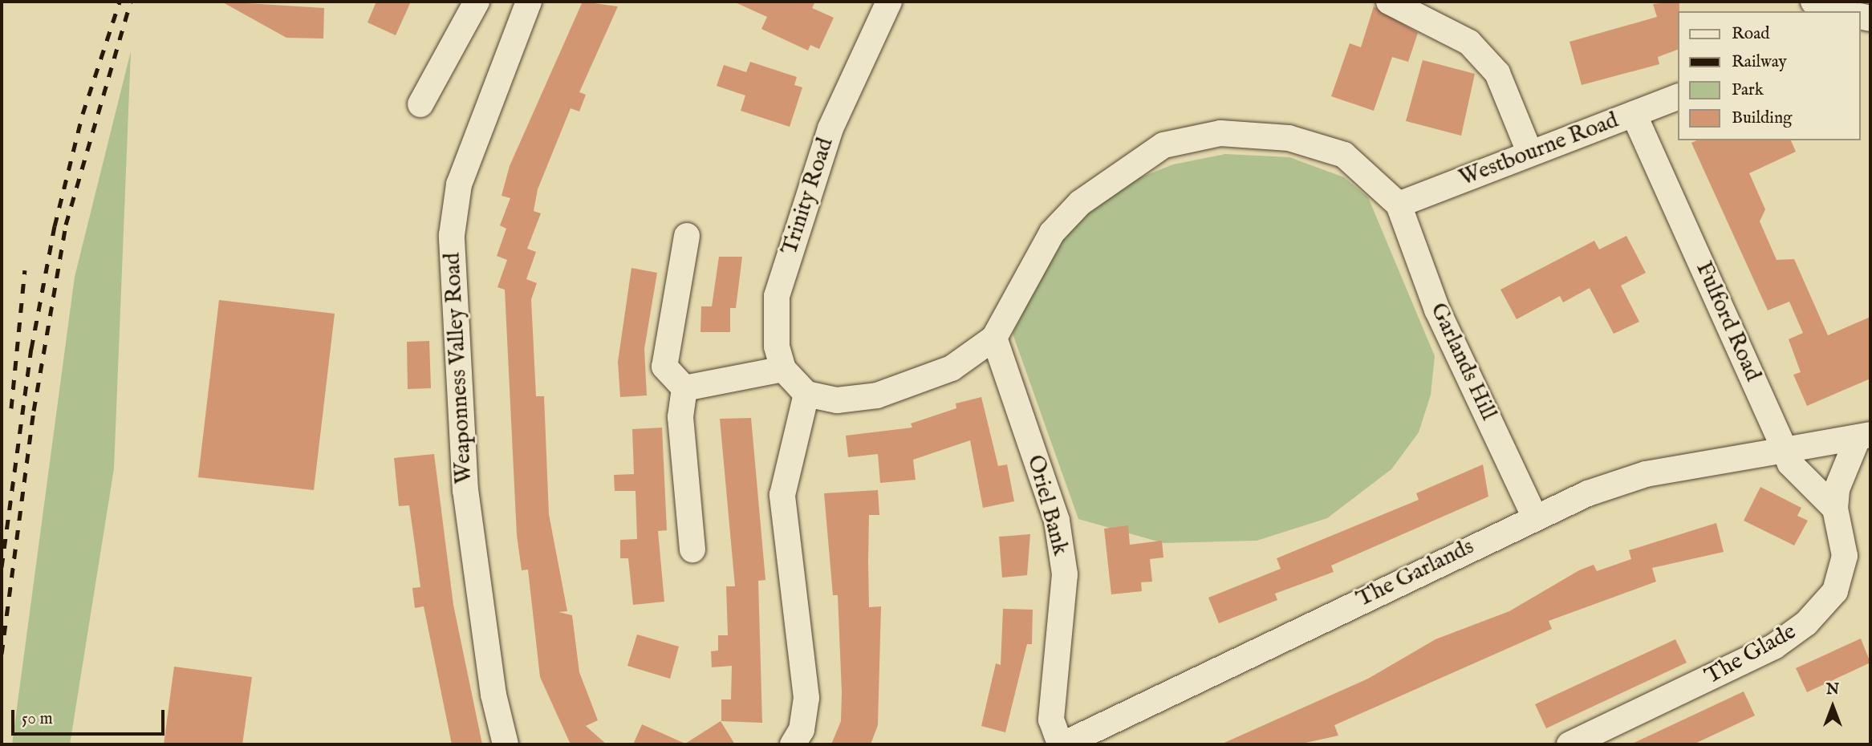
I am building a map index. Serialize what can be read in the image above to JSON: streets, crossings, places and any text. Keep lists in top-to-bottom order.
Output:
{
  "streets": {
    "street": [
      "Westbourne Road",
      "Trinity Road",
      "Fulford Road",
      "Garlands Hill",
      "Weaponness Valley Road",
      "Oriel Bank",
      "The Garlands",
      "The Glade"
    ]
  },
  "crossings": [
    ["Westbourne Road", "Fulford Road"],
    ["Westbourne Road", "Garlands Hill"],
    ["Fulford Road", "The Garlands"],
    ["Garlands Hill", "The Garlands"],
    ["Oriel Bank", "The Garlands"]
  ],
  "legend": [
    "Road",
    "Railway",
    "Park",
    "Building"
  ],
  "scale_bar": "50 m",
  "north": "top"
}
